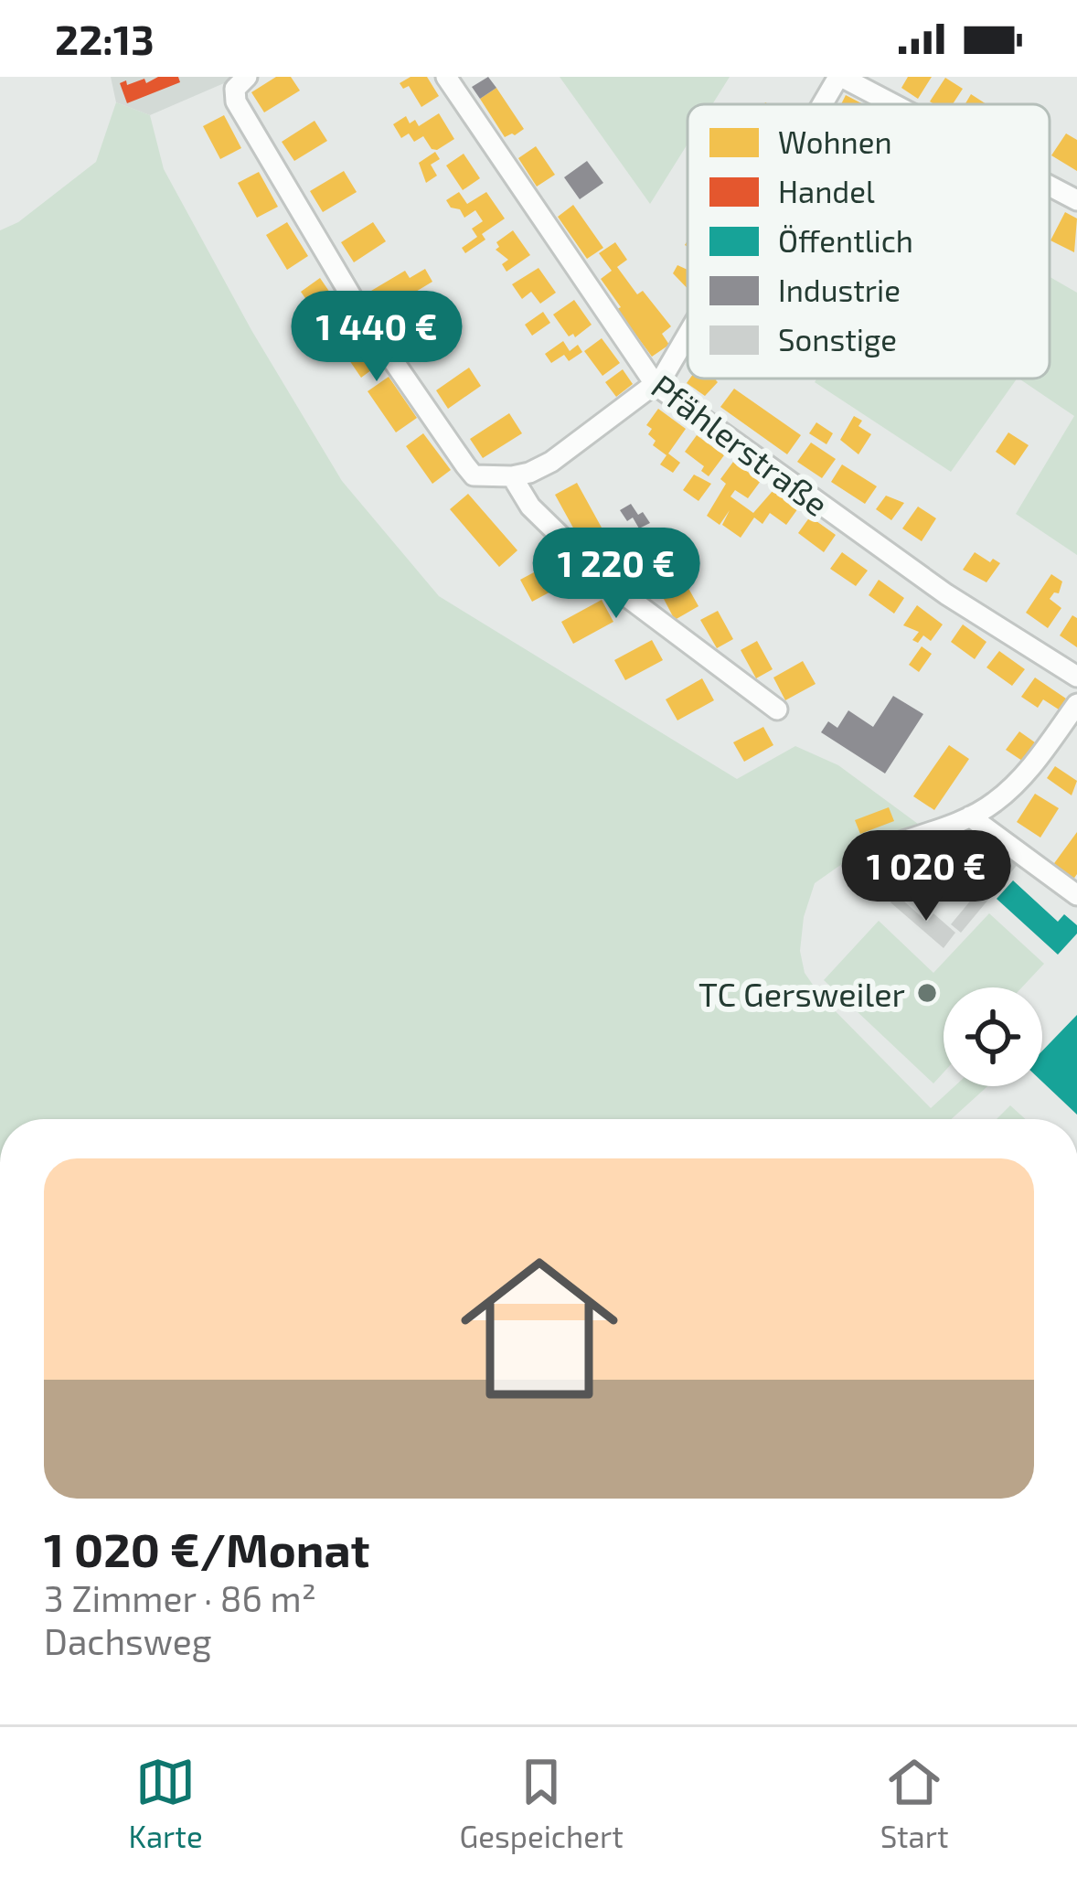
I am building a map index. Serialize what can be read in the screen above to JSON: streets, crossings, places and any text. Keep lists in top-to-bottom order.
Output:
{
  "streets": {
    "street": ["Pfählerstraße"]
  },
  "places": ["TC Gersweiler"],
  "legend": [
    "Wohnen",
    "Handel",
    "Öffentlich",
    "Industrie",
    "Sonstige"
  ],
  "page": {
    "status": "22:13",
    "price": ["1 440 €", "1 220 €", "1 020 €"],
    "list": [
      {
        "name": "1 020 €/Monat",
        "note": "3 Zimmer · 86 m² · Dachsweg"
      }
    ],
    "tabs": ["Karte", "Gespeichert", "Start"]
  }
}
